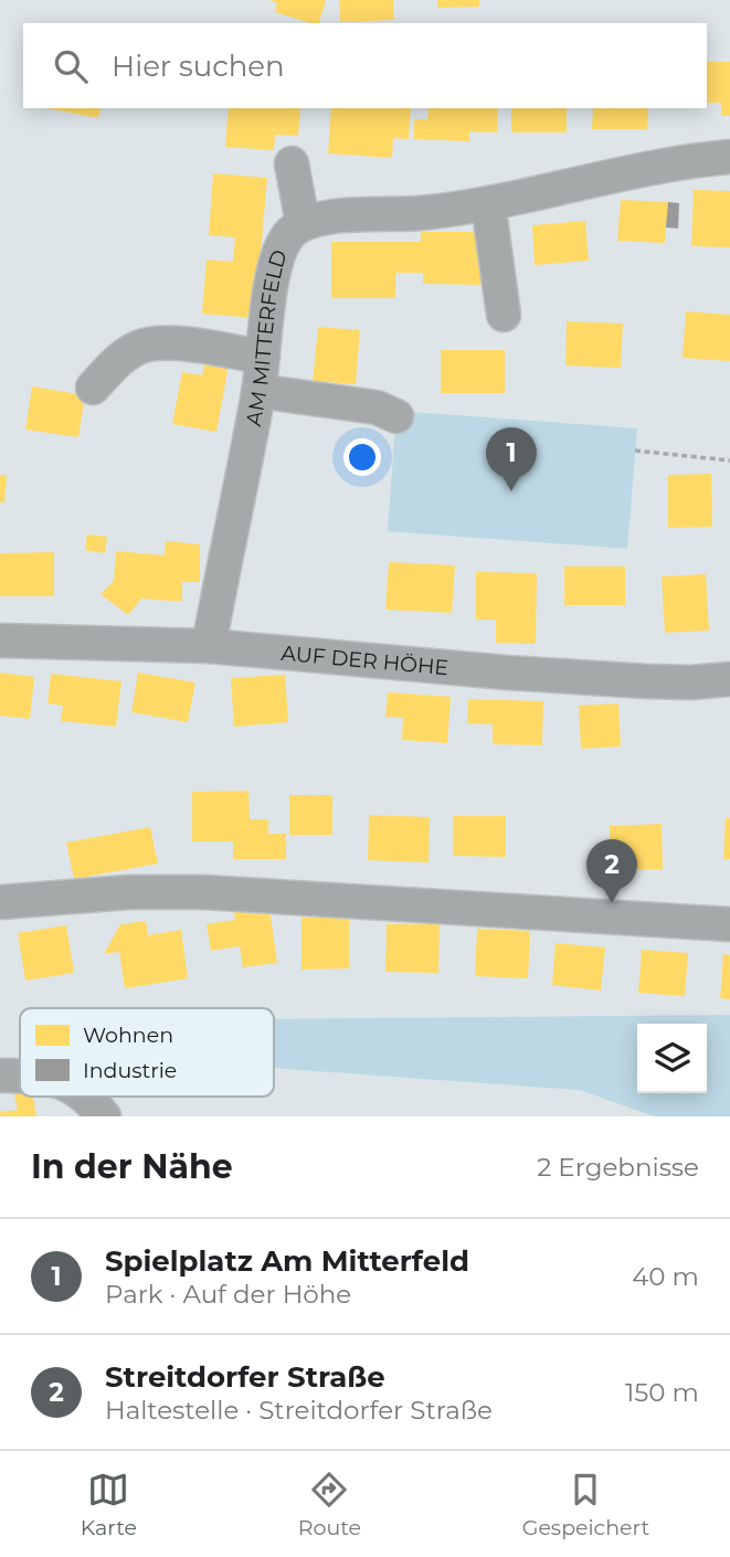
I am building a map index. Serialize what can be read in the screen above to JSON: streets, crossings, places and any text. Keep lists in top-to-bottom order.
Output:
{
  "streets": {
    "street": ["AM MITTERFELD", "AUF DER HÖHE"]
  },
  "crossings": [
    ["AM MITTERFELD", "AUF DER HÖHE"]
  ],
  "legend": ["Wohnen", "Industrie"],
  "page": {
    "search": "Hier suchen",
    "pins": ["1", "2"],
    "heading": ["In der Nähe", "2 Ergebnisse"],
    "list": [
      {
        "mark": "1",
        "name": "Spielplatz Am Mitterfeld",
        "note": "Park · Auf der Höhe",
        "value": "40 m"
      },
      {
        "mark": "2",
        "name": "Streitdorfer Straße",
        "note": "Haltestelle · Streitdorfer Straße",
        "value": "150 m"
      }
    ],
    "nav": ["Karte", "Route", "Gespeichert"]
  }
}
